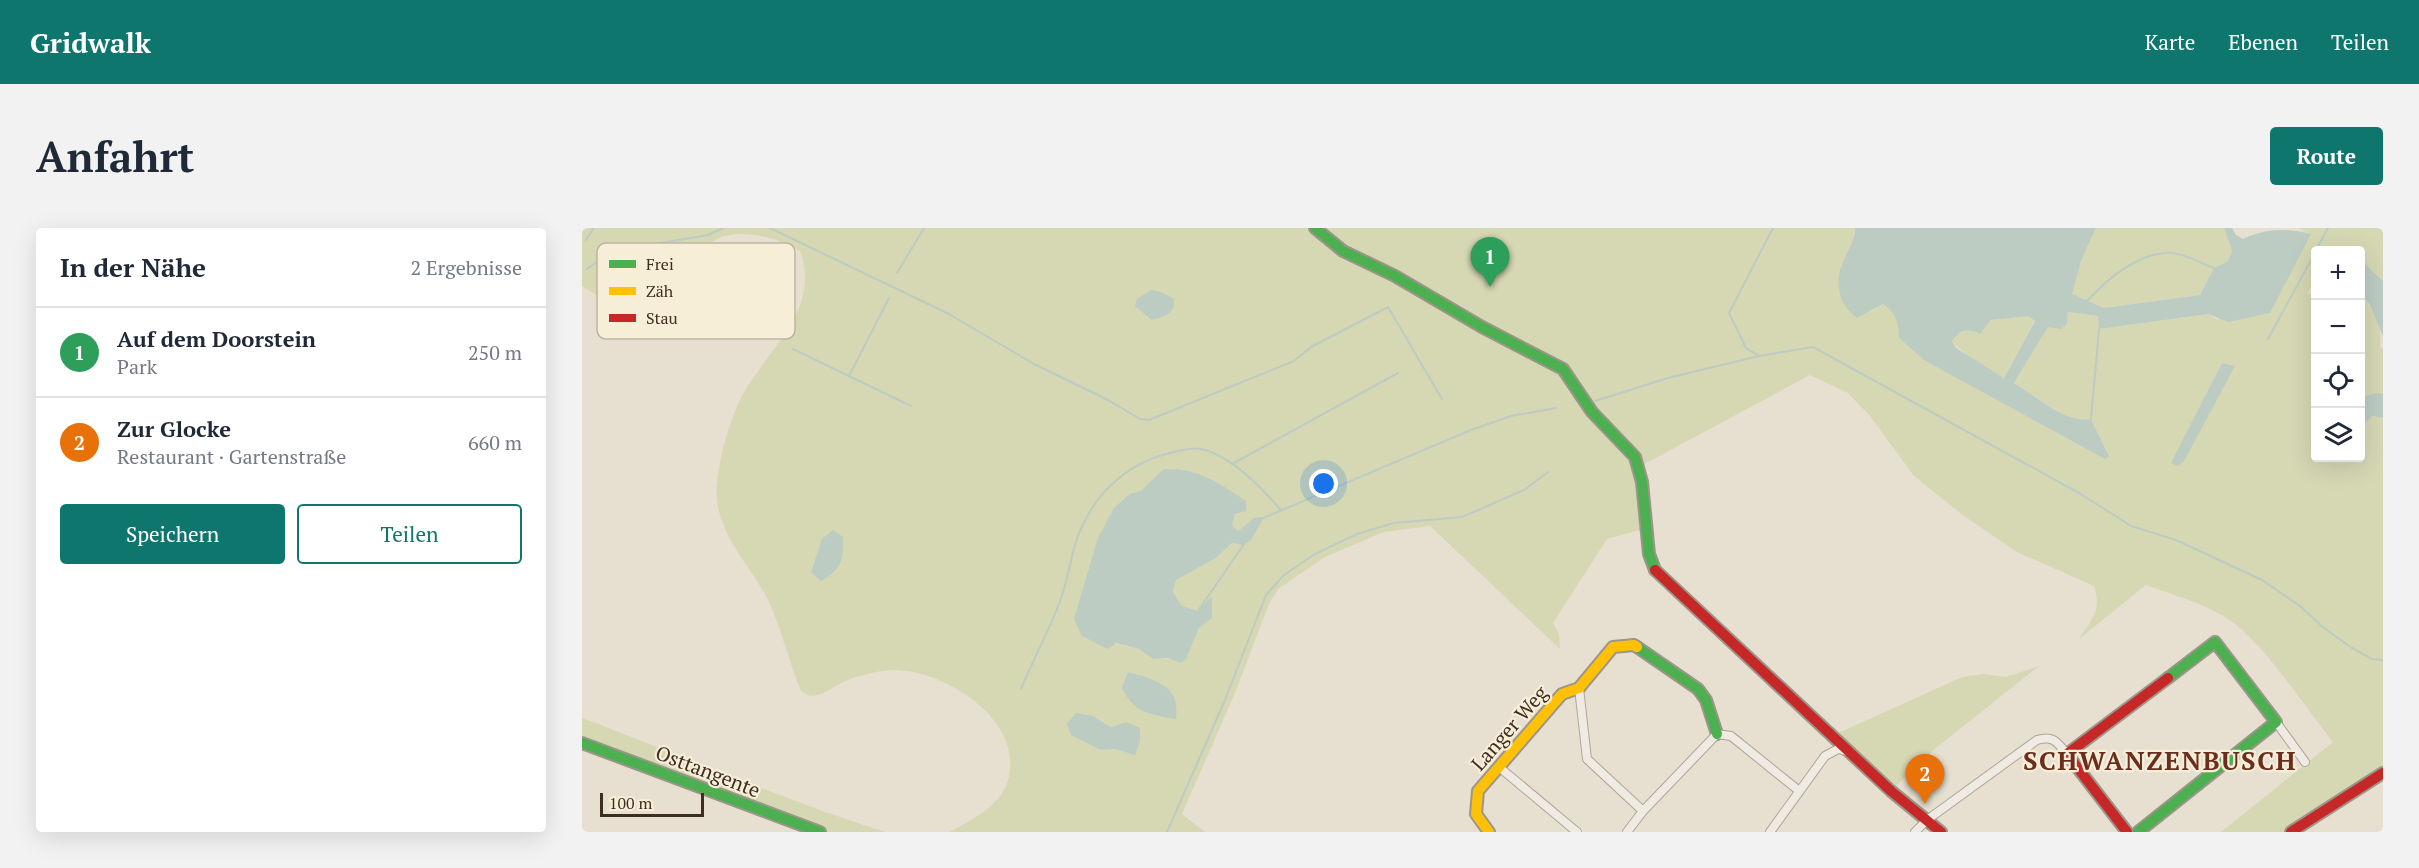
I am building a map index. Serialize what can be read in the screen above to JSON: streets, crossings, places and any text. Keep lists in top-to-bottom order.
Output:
{
  "streets": {
    "street": ["Langer Weg", "Osttangente"]
  },
  "districts": ["SCHWANZENBUSCH"],
  "legend": ["Frei", "Zäh", "Stau"],
  "scale_bar": "100 m",
  "page": {
    "header": "Gridwalk",
    "nav": ["Karte", "Ebenen", "Teilen"],
    "buttons": [
      "Route",
      ["Speichern", "Teilen"]
    ],
    "title": "Anfahrt",
    "heading": ["In der Nähe", "2 Ergebnisse"],
    "pins": ["1", "2"],
    "map_buttons": ["+", "−"],
    "list": [
      {
        "mark": "1",
        "name": "Auf dem Doorstein",
        "note": "Park",
        "value": "250 m"
      },
      {
        "mark": "2",
        "name": "Zur Glocke",
        "note": "Restaurant · Gartenstraße",
        "value": "660 m"
      }
    ],
    "scale": "100 m"
  }
}
